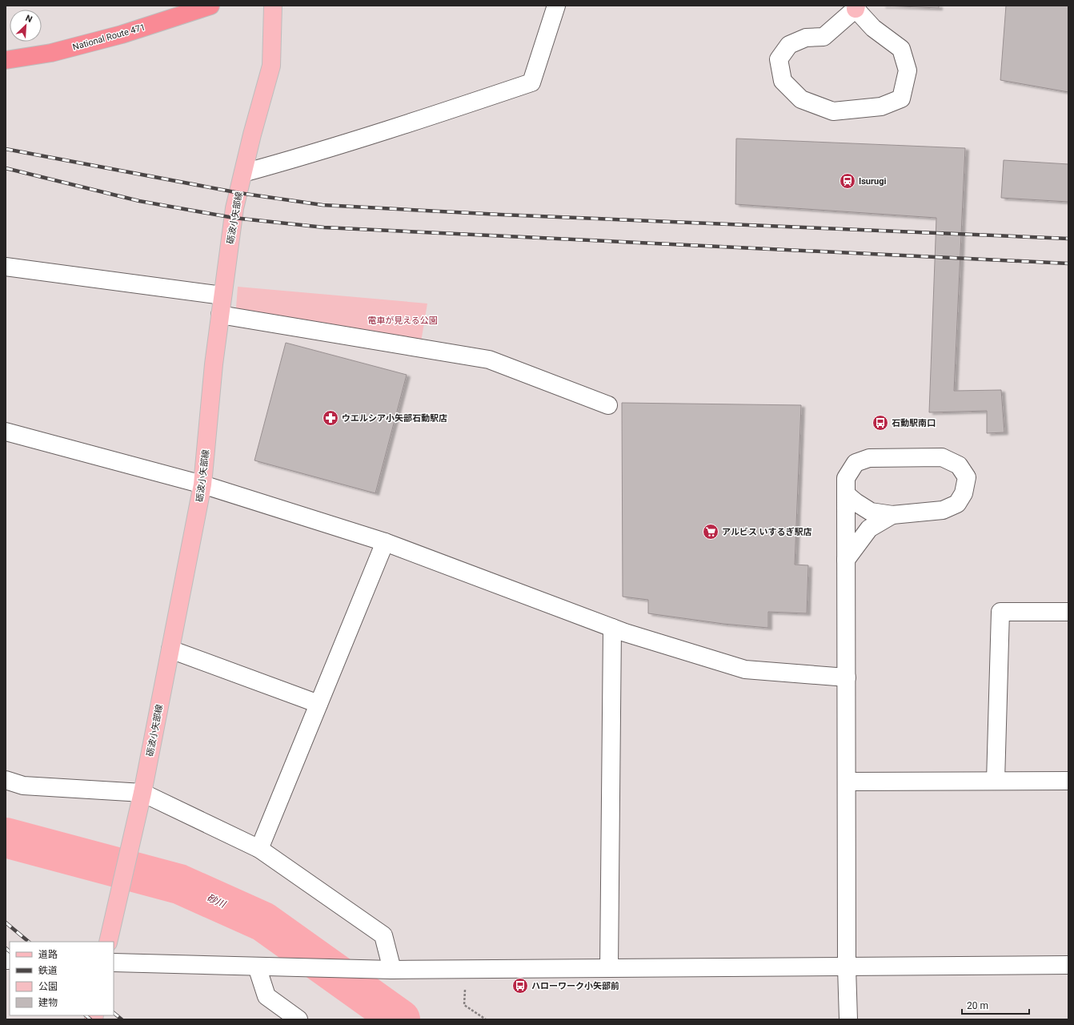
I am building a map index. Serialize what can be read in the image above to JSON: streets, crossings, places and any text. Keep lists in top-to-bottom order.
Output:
{
  "streets": {
    "highway": ["National Route 471"],
    "main road": ["砺波小矢部線"]
  },
  "water": ["砂川"],
  "parks": ["電車が見える公園"],
  "places": {
    "station": ["Isurugi"],
    "pharmacy": ["ウエルシア小矢部石動駅店"],
    "bus stop": ["石動駅南口", "ハローワーク小矢部前"],
    "supermarket": ["アルビス いするぎ駅店"]
  },
  "legend": [
    "道路",
    "鉄道",
    "公園",
    "建物"
  ],
  "scale_bar": "20 m",
  "north": "top right"
}
